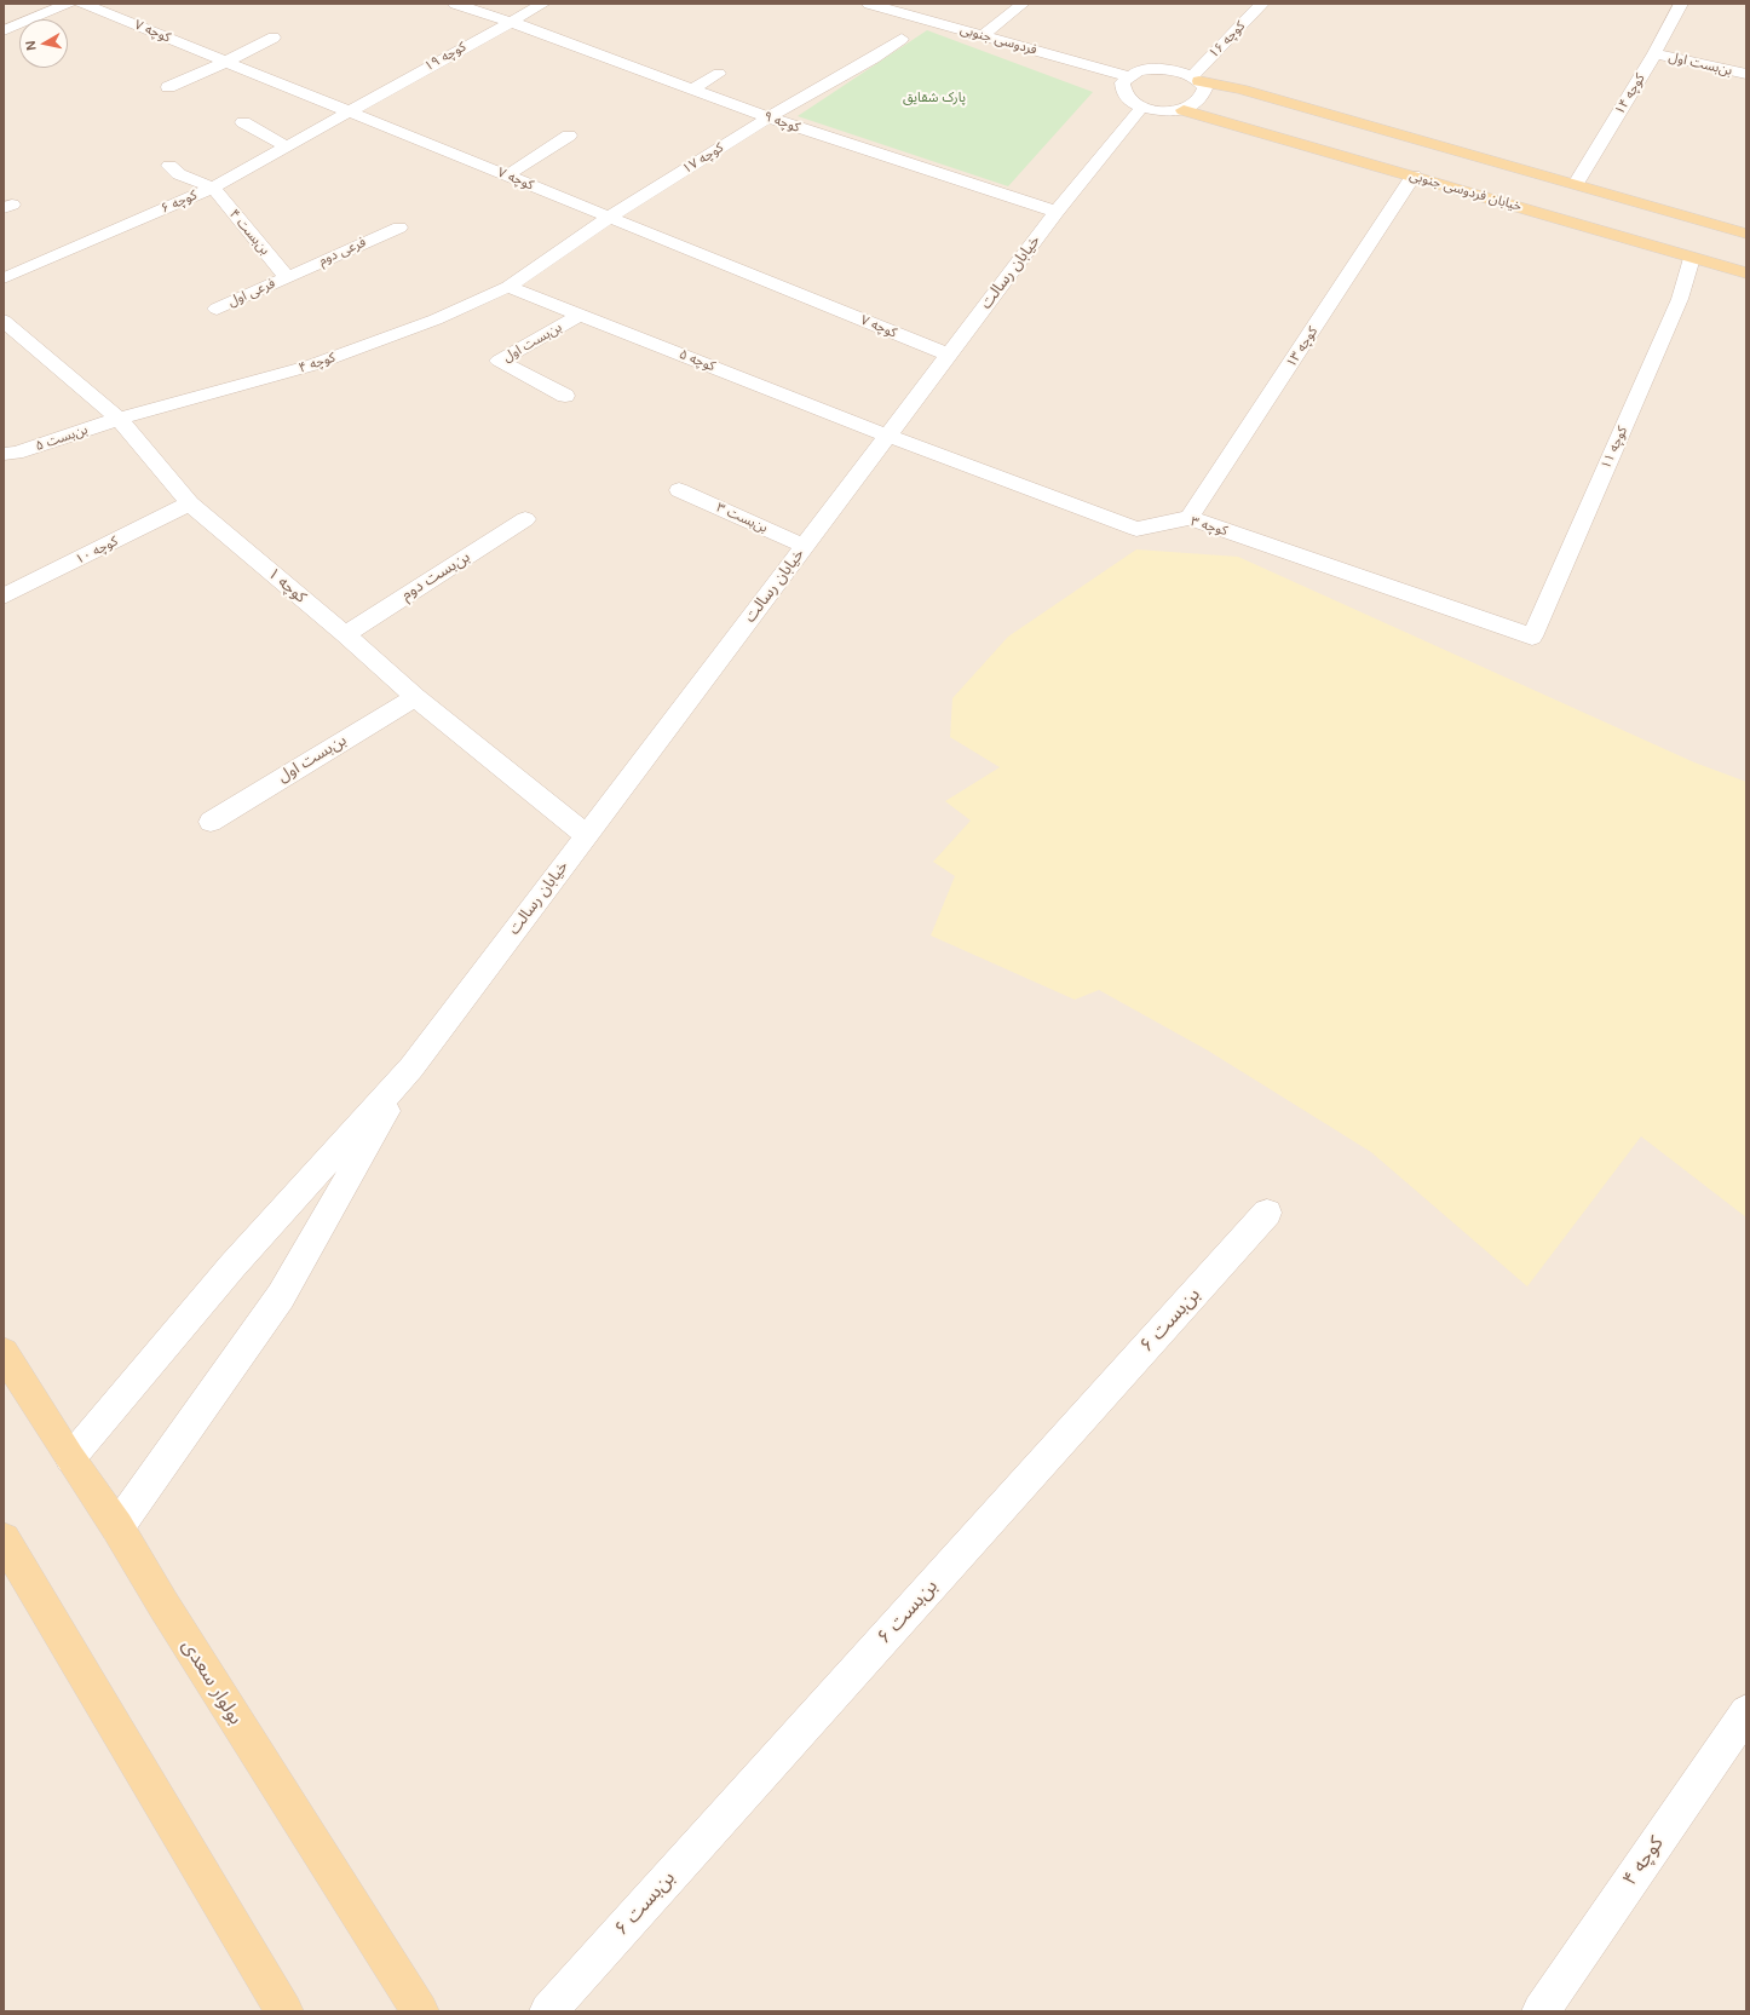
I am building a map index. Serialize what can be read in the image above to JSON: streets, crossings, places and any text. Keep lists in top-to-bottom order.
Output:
{
  "streets": {
    "main road": ["خیابان فردوسی جنوبی", "بولوار سعدی"],
    "street": [
      "کوچه ۷",
      "فردوسی جنوبی",
      "کوچه ۱۶",
      "کوچه ۱۹",
      "بن‌بست اول",
      "کوچه ۱۴",
      "کوچه ۹",
      "کوچه ۱۷",
      "کوچه ۶",
      "بن‌بست ۴",
      "فرعی دوم",
      "خیابان رسالت",
      "فرعی اول",
      "کوچه ۱۳",
      "کوچه ۵",
      "کوچه ۴",
      "بن‌بست ۵",
      "کوچه ۱۱",
      "بن‌بست ۳",
      "کوچه ۳",
      "کوچه ۱۰",
      "بن‌بست دوم",
      "کوچه ۱",
      "بن‌بست ۶"
    ]
  },
  "crossings": [
    ["کوچه ۷", "کوچه ۱۹"],
    ["کوچه ۷", "کوچه ۱۷"],
    ["کوچه ۷", "کوچه ۶"],
    ["کوچه ۷", "خیابان رسالت"],
    ["کوچه ۱۹", "کوچه ۹"],
    ["کوچه ۱۹", "کوچه ۶"],
    ["بن‌بست اول", "کوچه ۱۴"],
    ["بن‌بست اول", "کوچه ۵"],
    ["بن‌بست اول", "کوچه ۱"],
    ["کوچه ۹", "کوچه ۱۷"],
    ["کوچه ۹", "خیابان رسالت"],
    ["کوچه ۱۷", "کوچه ۵"],
    ["کوچه ۱۷", "کوچه ۴"],
    ["خیابان فردوسی جنوبی", "کوچه ۱۳"],
    ["خیابان فردوسی جنوبی", "کوچه ۱۱"],
    ["کوچه ۶", "بن‌بست ۴"],
    ["بن‌بست ۴", "فرعی دوم"],
    ["بن‌بست ۴", "فرعی اول"],
    ["فرعی دوم", "فرعی اول"],
    ["خیابان رسالت", "کوچه ۵"],
    ["خیابان رسالت", "بن‌بست ۳"],
    ["خیابان رسالت", "کوچه ۳"],
    ["خیابان رسالت", "کوچه ۱"],
    ["کوچه ۱۳", "کوچه ۳"],
    ["کوچه ۵", "کوچه ۴"],
    ["کوچه ۵", "کوچه ۳"],
    ["کوچه ۴", "بن‌بست ۵"],
    ["کوچه ۴", "کوچه ۱"],
    ["بن‌بست ۵", "کوچه ۱"],
    ["کوچه ۱۱", "کوچه ۳"],
    ["کوچه ۱۰", "کوچه ۱"],
    ["بن‌بست دوم", "کوچه ۱"]
  ],
  "parks": ["پارک شقایق"],
  "north": "left"
}
